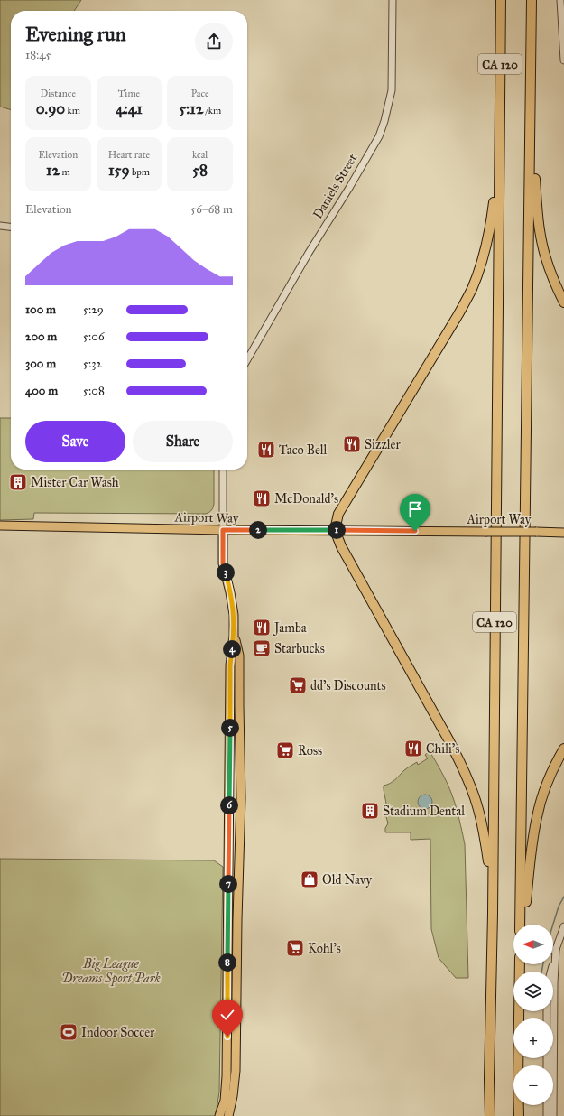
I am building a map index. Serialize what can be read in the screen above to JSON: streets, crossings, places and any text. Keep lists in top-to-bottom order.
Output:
{
  "streets": {
    "highway": ["CA 120"],
    "main road": ["Airport Way"],
    "street": ["Daniels Street"]
  },
  "parks": ["Big League Dreams Sport Park"],
  "places": {
    "restaurant": [
      "Sizzler",
      "Taco Bell",
      "McDonald's",
      "Jamba",
      "Chili's"
    ],
    "building": ["Mister Car Wash", "Stadium Dental"],
    "cafe": ["Starbucks"],
    "supermarket": ["dd's Discounts", "Ross", "Kohl's"],
    "shop": ["Old Navy"],
    "sports": ["Indoor Soccer"]
  },
  "north": "left",
  "page": {
    "heading": ["Evening run", "18:45"],
    "stats": [
      ["Distance", "0.90 km"],
      ["Time", "4:41"],
      ["Pace", "5:12 /km"],
      ["Elevation", "12 m"],
      ["Heart rate", "159 bpm"],
      ["kcal", "58"]
    ],
    "chart": ["Elevation", "56–68 m"],
    "list": [
      {
        "name": "100 m",
        "note": "5:29"
      },
      {
        "name": "200 m",
        "note": "5:06"
      },
      {
        "name": "300 m",
        "note": "5:32"
      },
      {
        "name": "400 m",
        "note": "5:08"
      }
    ],
    "buttons": ["Save", "Share"],
    "pins": [
      "1",
      "2",
      "3",
      "4",
      "5",
      "6",
      "7",
      "8"
    ],
    "map_buttons": ["+", "−"]
  }
}
